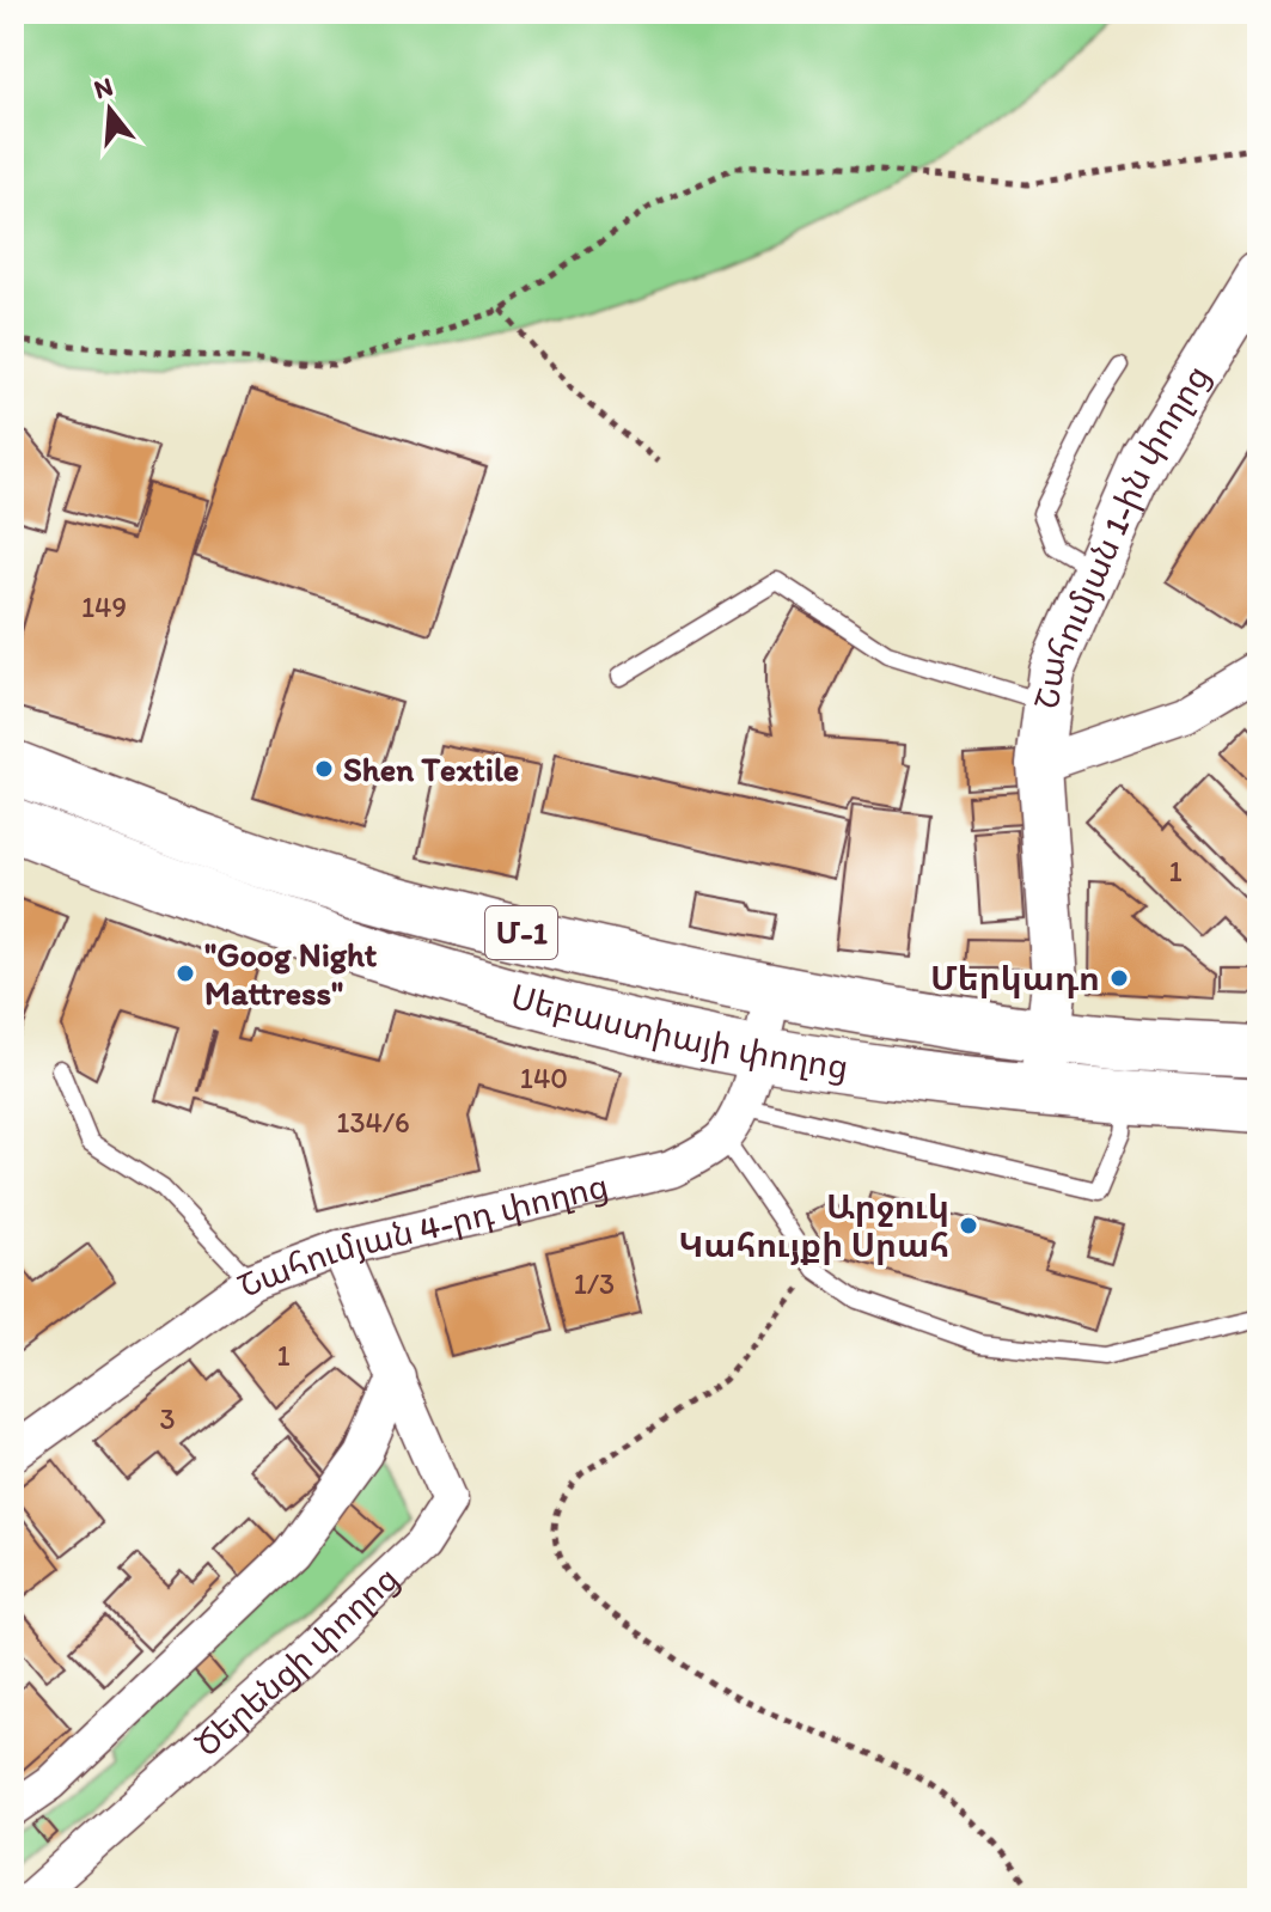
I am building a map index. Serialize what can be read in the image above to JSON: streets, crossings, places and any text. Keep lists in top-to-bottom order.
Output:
{
  "streets": {
    "main road": ["Մ-1", "Սեբաստիայի փողոց"],
    "street": ["Շահումյան 1-ին փողոց", "Շահումյան 4-րդ փողոց", "Ծերենցի փողոց"]
  },
  "crossings": [
    ["Շահումյան 1-ին փողոց", "Սեբաստիայի փողոց"],
    ["Սեբաստիայի փողոց", "Շահումյան 4-րդ փողոց"],
    ["Շահումյան 4-րդ փողոց", "Ծերենցի փողոց"]
  ],
  "places": [
    "Shen Textile",
    "\"Goog Night Mattress\"",
    "Մերկադո",
    "Արջուկ Կահույքի Սրահ"
  ],
  "house_numbers": [
    "149",
    "1",
    "140",
    "134/6",
    "1/3",
    "1",
    "3"
  ],
  "north": "top"
}
